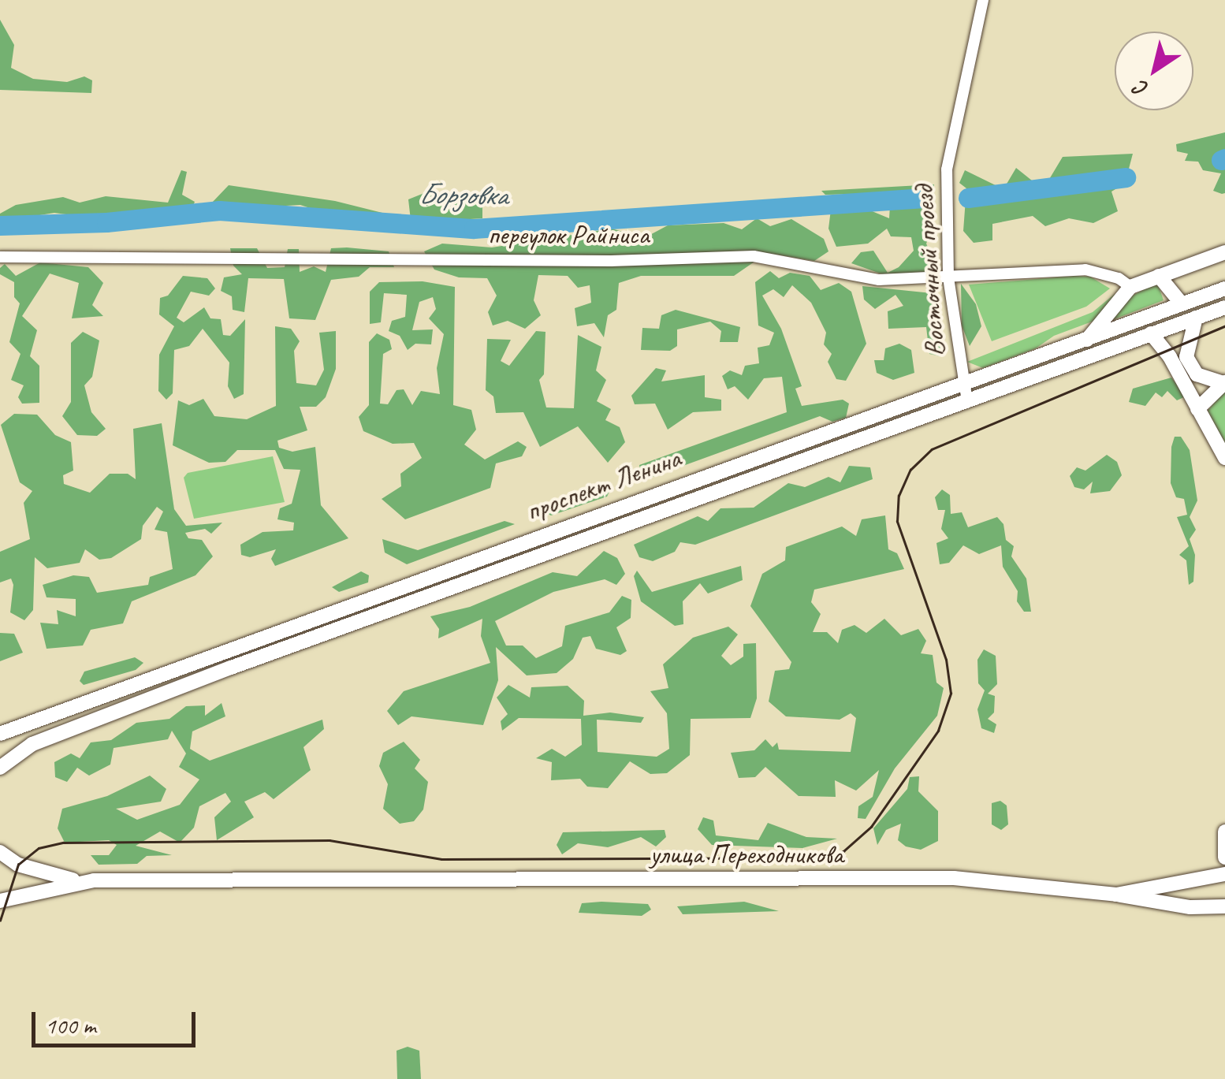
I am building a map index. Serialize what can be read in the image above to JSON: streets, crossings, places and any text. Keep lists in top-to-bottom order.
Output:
{
  "streets": {
    "main road": ["проспект Ленина", "улица Переходникова"],
    "street": ["переулок Райниса", "Восточный проезд"]
  },
  "crossings": [
    ["переулок Райниса", "Восточный проезд"],
    ["Восточный проезд", "проспект Ленина"]
  ],
  "water": ["Борзовка"],
  "scale_bar": "100 m",
  "north": "bottom left"
}
